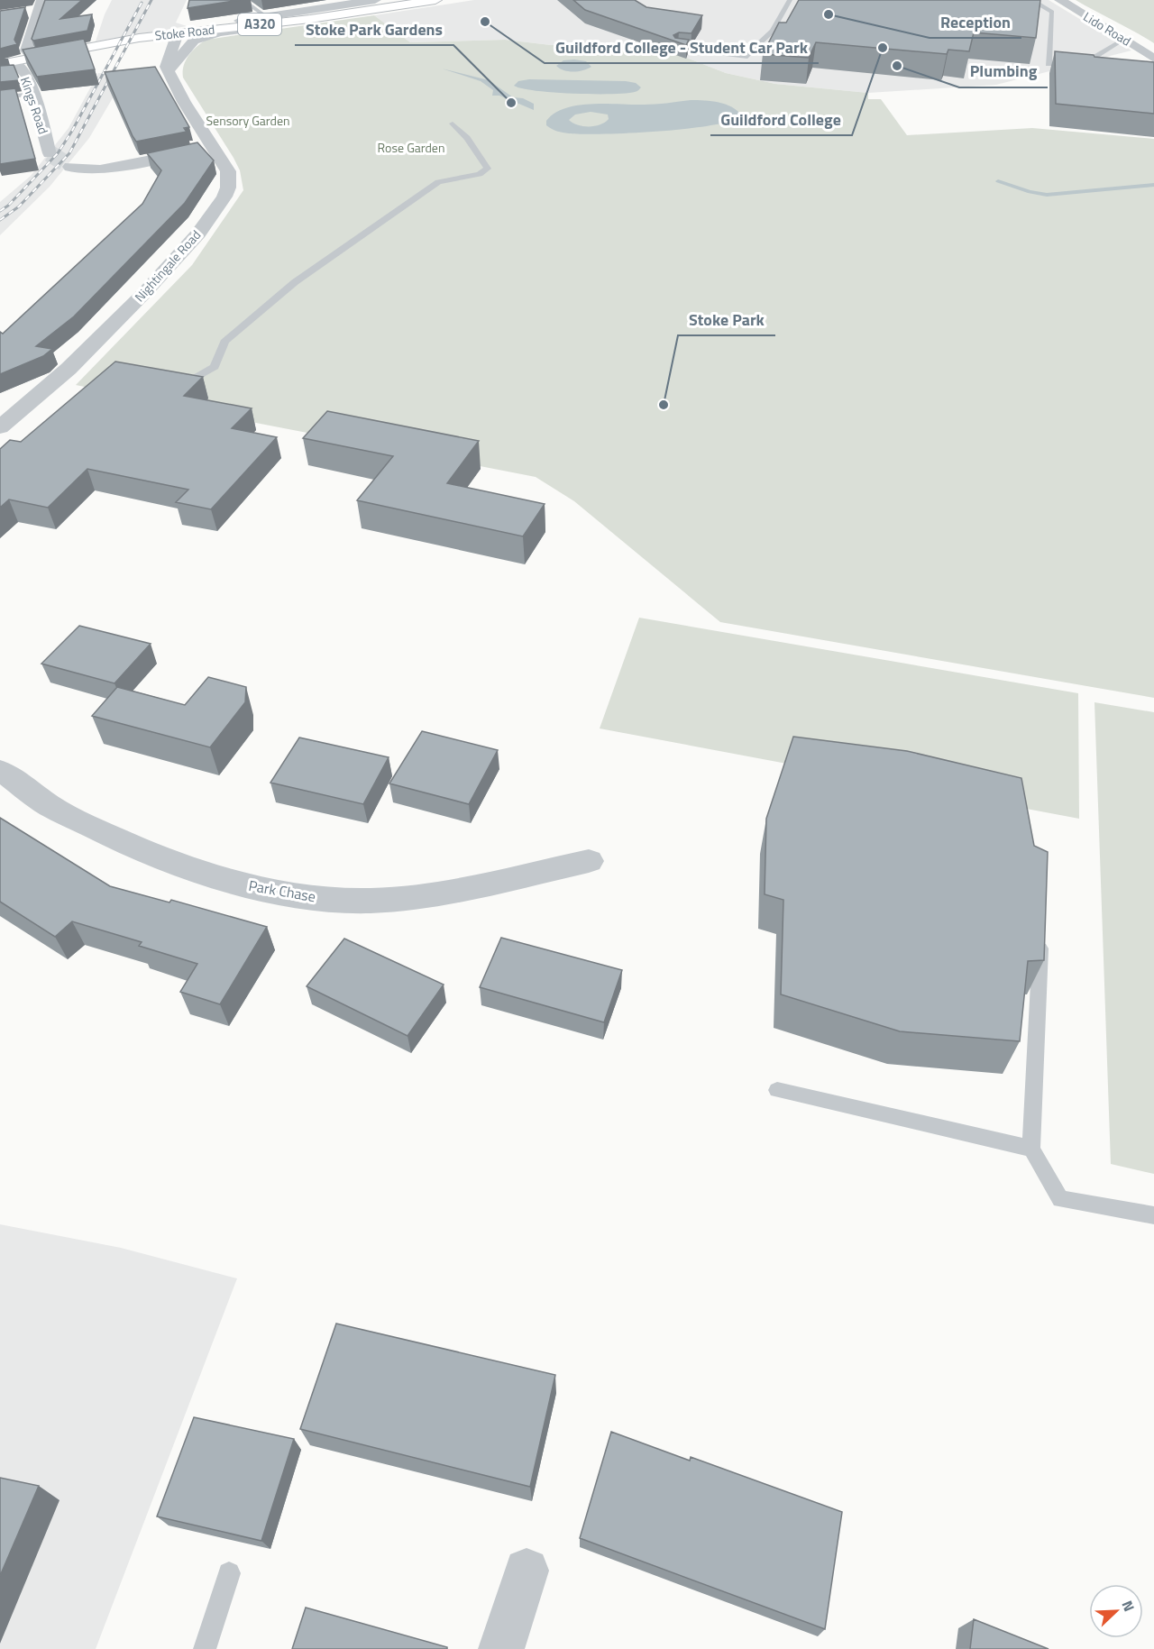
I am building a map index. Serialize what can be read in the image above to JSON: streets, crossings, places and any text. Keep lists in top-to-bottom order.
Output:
{
  "streets": {
    "main road": ["A320", "Stoke Road"],
    "street": [
      "Lido Road",
      "Kings Road",
      "Nightingale Road",
      "Park Chase"
    ]
  },
  "crossings": [
    ["Stoke Road", "Kings Road"]
  ],
  "parks": ["Sensory Garden", "Rose Garden"],
  "places": [
    "Reception",
    "Guildford College - Student Car Park",
    "Guildford College",
    "Plumbing",
    "Stoke Park Gardens",
    "Stoke Park"
  ],
  "north": "top right"
}
